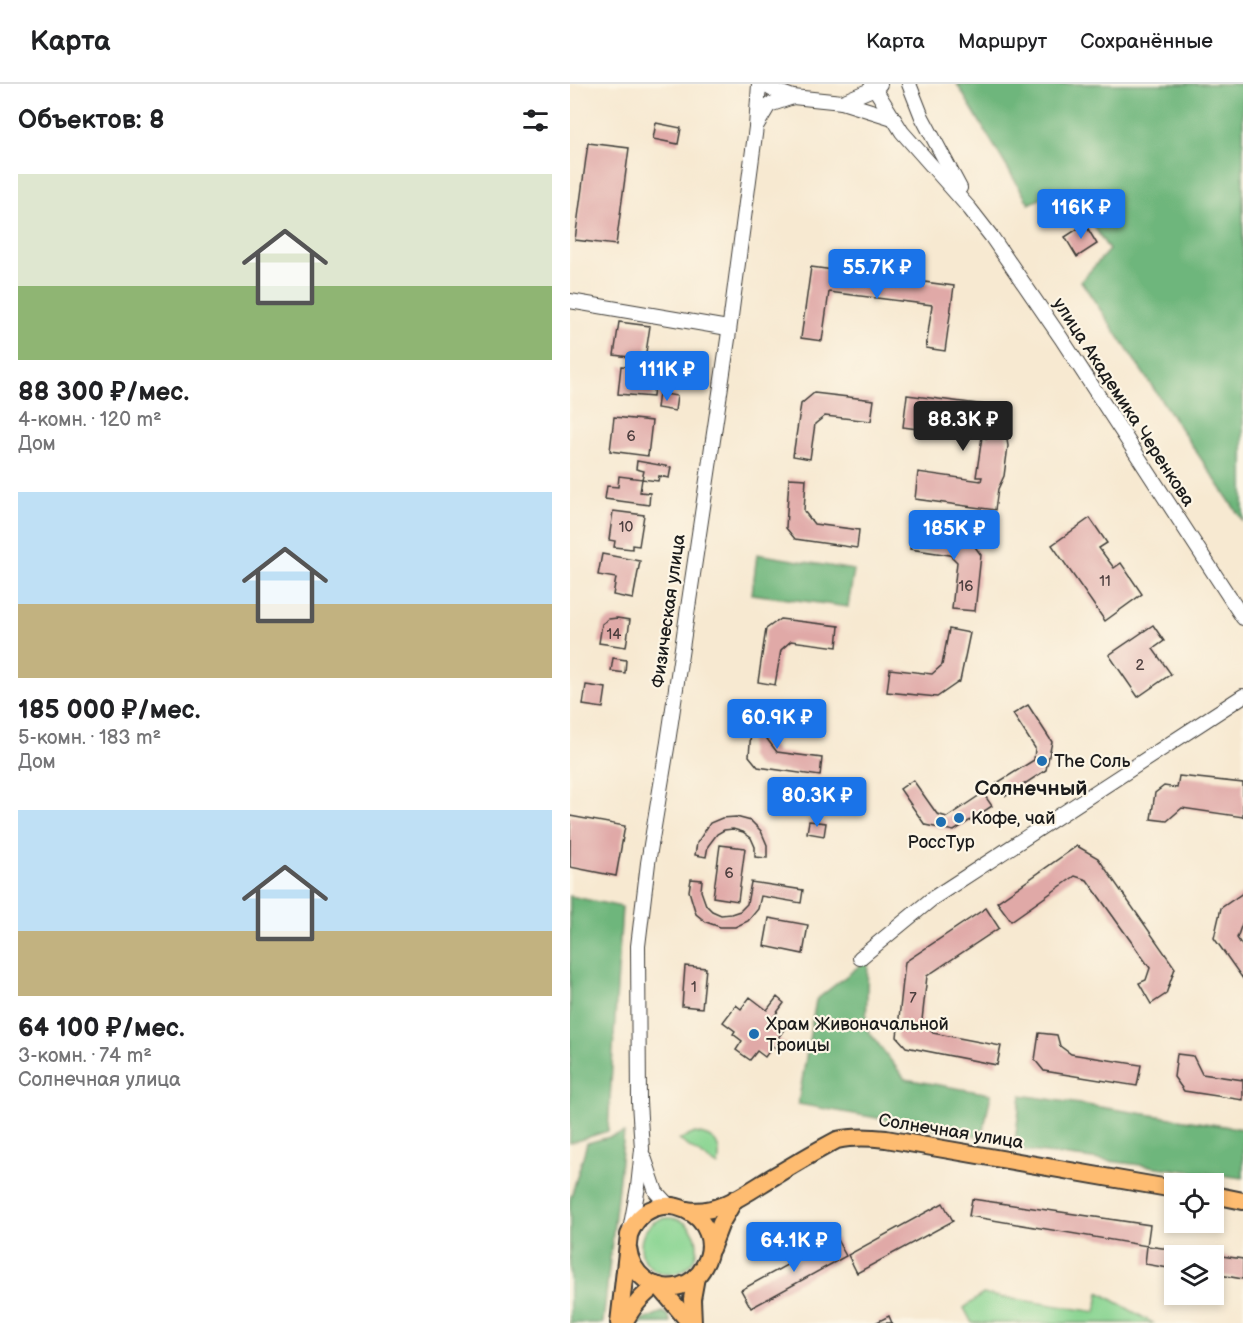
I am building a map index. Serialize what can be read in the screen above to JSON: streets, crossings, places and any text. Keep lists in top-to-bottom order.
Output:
{
  "streets": {
    "main road": ["Солнечная улица"],
    "street": ["улица Академика Черенкова", "Физическая улица"]
  },
  "districts": ["Солнечный"],
  "places": [
    "The Соль",
    "Кофе, чай",
    "РоссТур",
    "Храм Живоначальной Троицы"
  ],
  "house_numbers": [
    "6",
    "10",
    "11",
    "16",
    "14",
    "2",
    "6",
    "1",
    "7"
  ],
  "page": {
    "header": "Карта",
    "nav": ["Карта", "Маршрут", "Сохранённые"],
    "heading": "Объектов: 8",
    "list": [
      {
        "name": "88 300 ₽/мес.",
        "note": "4-комн. · 120 m² · Дом"
      },
      {
        "name": "185 000 ₽/мес.",
        "note": "5-комн. · 183 m² · Дом"
      },
      {
        "name": "64 100 ₽/мес.",
        "note": "3-комн. · 74 m² · Солнечная улица"
      }
    ],
    "price": [
      "116K ₽",
      "55.7K ₽",
      "111K ₽",
      "88.3K ₽",
      "185K ₽",
      "60.9K ₽",
      "80.3K ₽",
      "64.1K ₽"
    ]
  }
}
